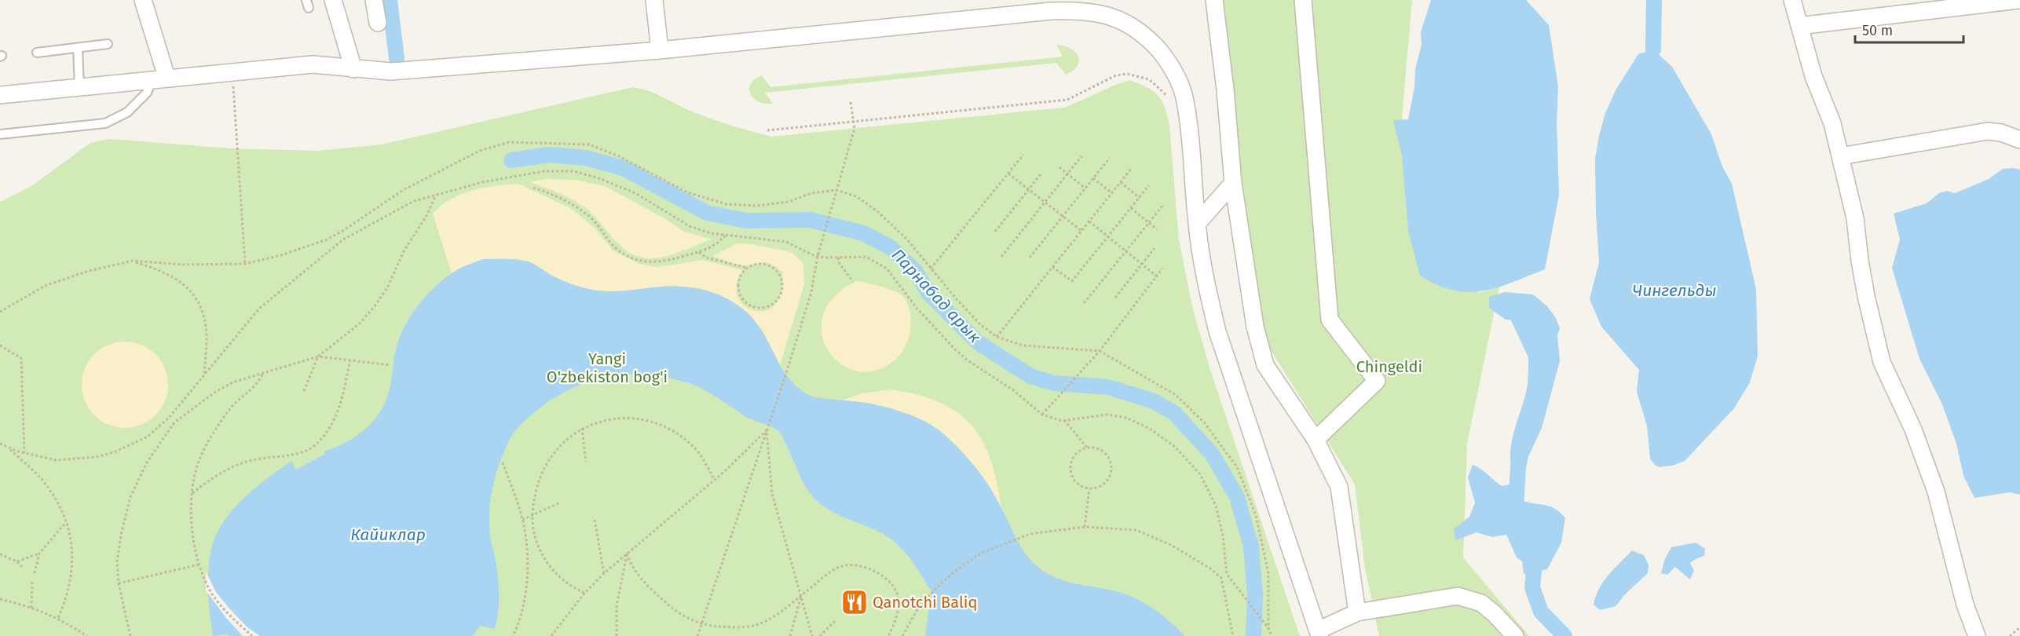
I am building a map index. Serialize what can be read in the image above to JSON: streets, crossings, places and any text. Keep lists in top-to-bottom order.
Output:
{
  "water": ["Чингельды", "Парнабад арык", "Кайиклар"],
  "parks": ["Yangi O'zbekiston bog'i", "Chingeldi"],
  "places": {
    "restaurant": ["Qanotchi Baliq"]
  },
  "scale_bar": "50 m"
}
